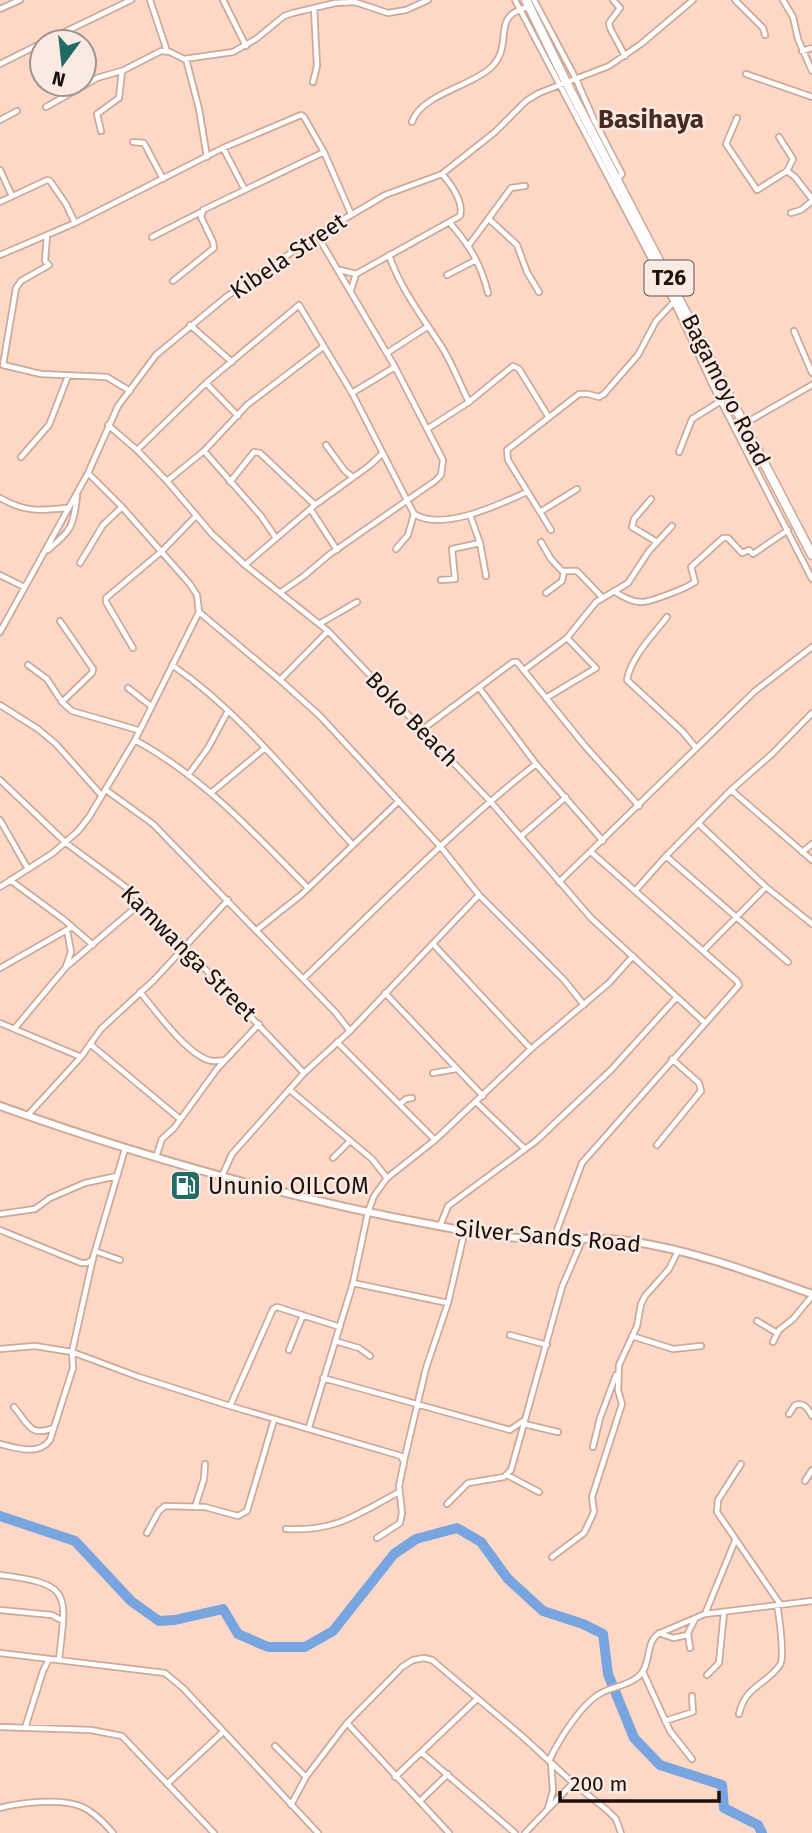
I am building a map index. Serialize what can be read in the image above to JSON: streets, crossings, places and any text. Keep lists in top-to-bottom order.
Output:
{
  "streets": {
    "highway": ["T26", "Bagamoyo Road"],
    "street": [
      "Kibela Street",
      "Boko Beach",
      "Kamwanga Street",
      "Silver Sands Road"
    ]
  },
  "crossings": [
    ["Kibela Street", "Bagamoyo Road"],
    ["Kibela Street", "Boko Beach"]
  ],
  "districts": ["Basihaya"],
  "places": {
    "fuel station": ["Ununio OILCOM"]
  },
  "scale_bar": "200 m",
  "north": "bottom"
}
